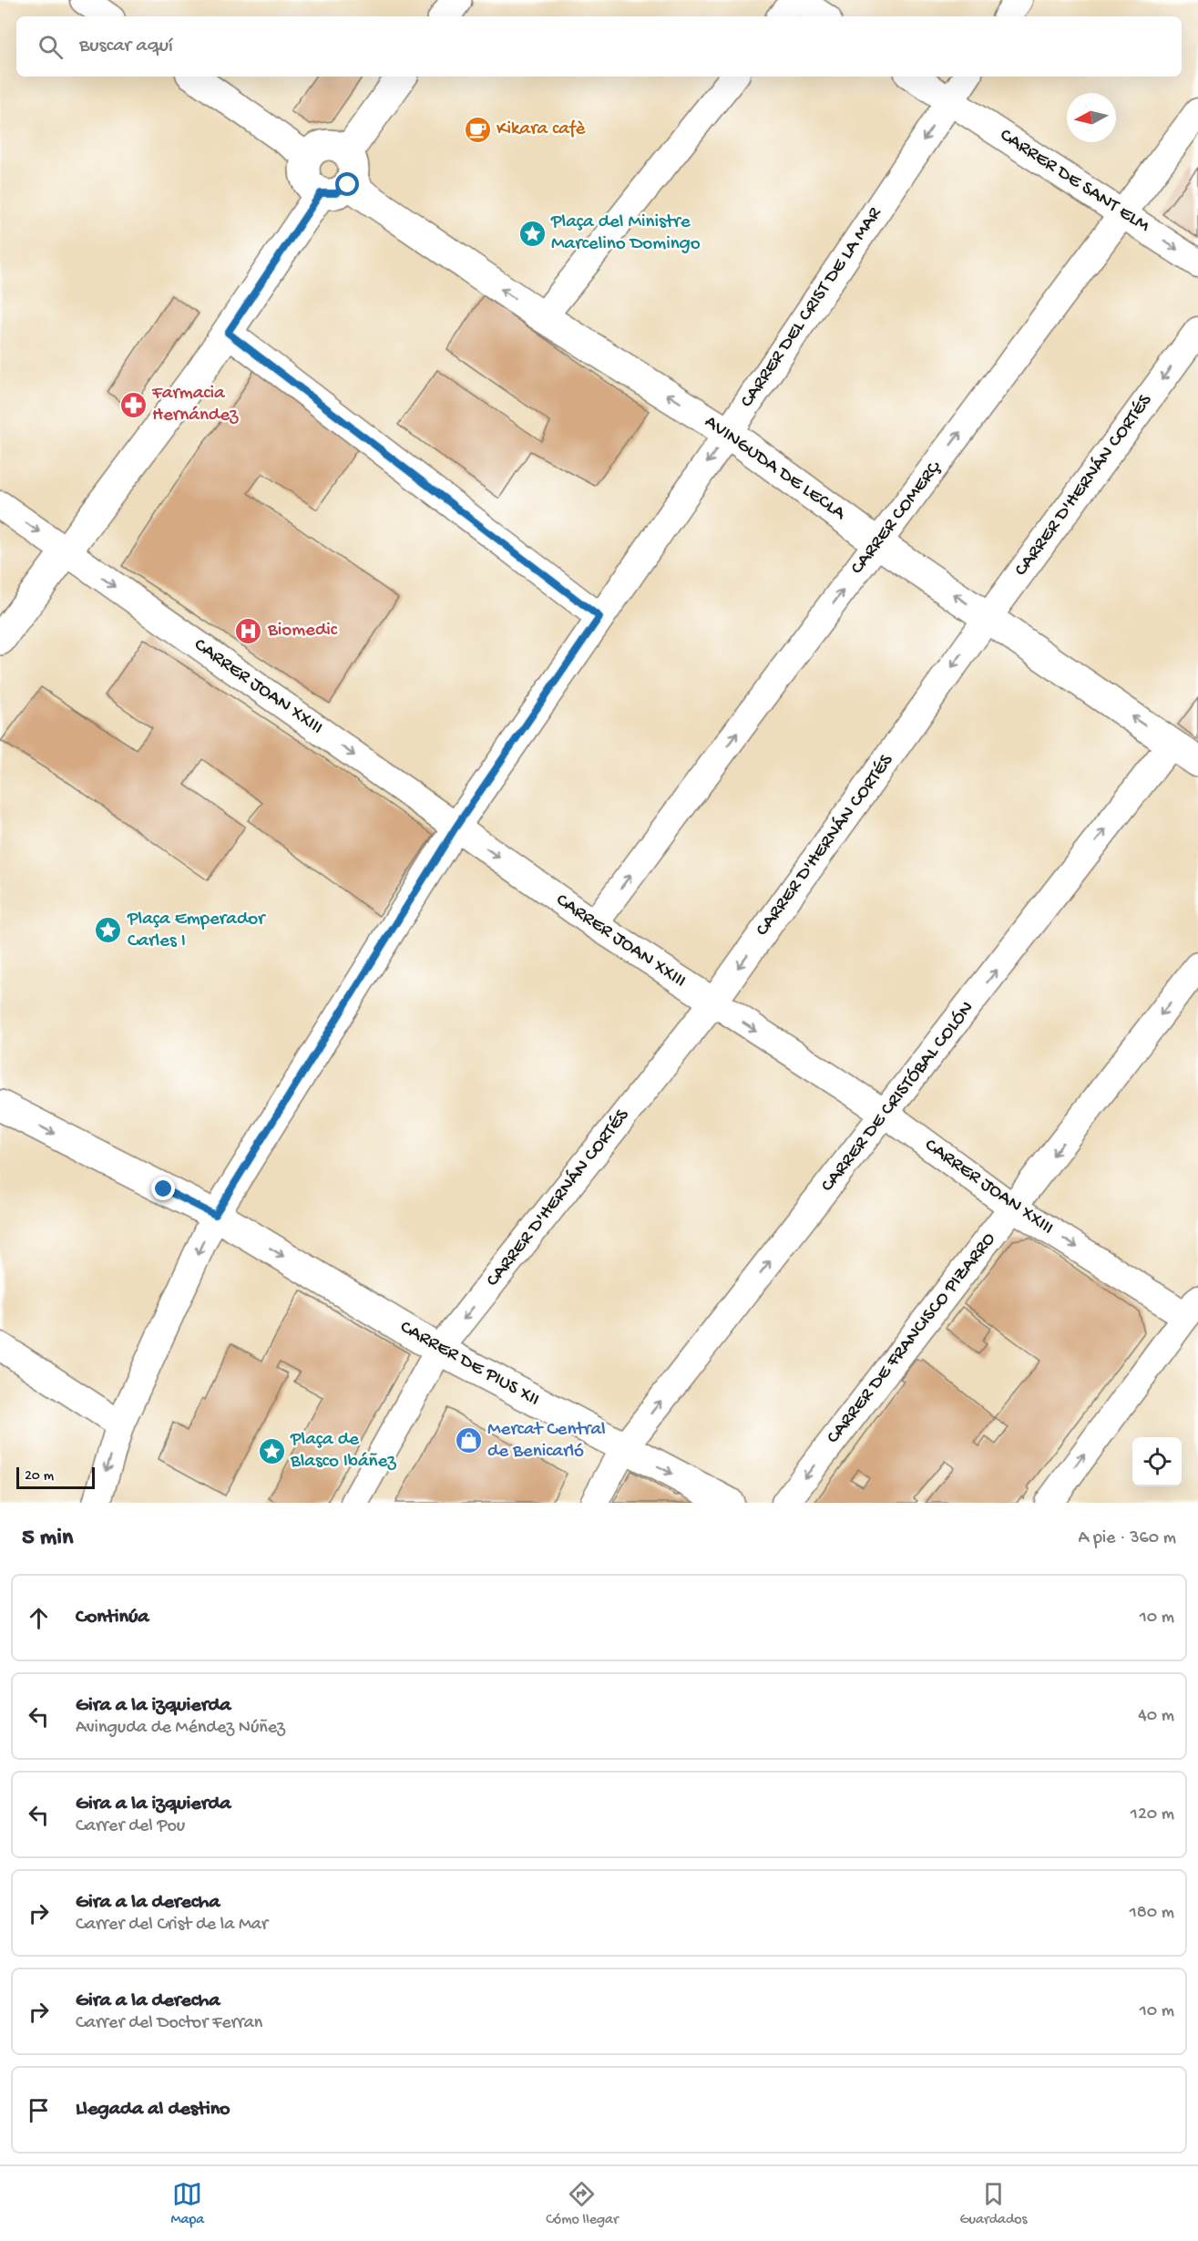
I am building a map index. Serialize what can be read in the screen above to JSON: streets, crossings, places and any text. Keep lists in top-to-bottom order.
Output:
{
  "streets": {
    "street": [
      "CARRER DE SANT ELM",
      "CARRER DEL CRIST DE LA MAR",
      "AVINGUDA DE LECLA",
      "CARRER D'HERNÁN CORTÉS",
      "CARRER COMERÇ",
      "CARRER JOAN XXIII",
      "CARRER DE CRISTÓBAL COLÓN",
      "CARRER DE FRANCISCO PIZARRO",
      "CARRER DE PIUS XII"
    ]
  },
  "crossings": [
    ["CARRER DE SANT ELM", "CARRER DEL CRIST DE LA MAR"],
    ["CARRER DE SANT ELM", "CARRER COMERÇ"],
    ["CARRER DEL CRIST DE LA MAR", "AVINGUDA DE LECLA"],
    ["CARRER DEL CRIST DE LA MAR", "CARRER JOAN XXIII"],
    ["CARRER DEL CRIST DE LA MAR", "CARRER DE PIUS XII"],
    ["AVINGUDA DE LECLA", "CARRER D'HERNÁN CORTÉS"],
    ["AVINGUDA DE LECLA", "CARRER COMERÇ"],
    ["AVINGUDA DE LECLA", "CARRER DE CRISTÓBAL COLÓN"],
    ["CARRER D'HERNÁN CORTÉS", "CARRER JOAN XXIII"],
    ["CARRER D'HERNÁN CORTÉS", "CARRER DE PIUS XII"],
    ["CARRER COMERÇ", "CARRER JOAN XXIII"],
    ["CARRER JOAN XXIII", "CARRER DE CRISTÓBAL COLÓN"],
    ["CARRER JOAN XXIII", "CARRER DE FRANCISCO PIZARRO"],
    ["CARRER DE CRISTÓBAL COLÓN", "CARRER DE PIUS XII"]
  ],
  "one_way": [
    "CARRER D'HERNÁN CORTÉS",
    "CARRER COMERÇ",
    "CARRER JOAN XXIII",
    "CARRER DE CRISTÓBAL COLÓN",
    "CARRER DE PIUS XII"
  ],
  "places": {
    "cafe": ["Kikara cafè"],
    "place": ["Plaça del Ministre Marcelino Domingo", "Plaça Emperador Carles I", "Plaça de Blasco Ibáñez"],
    "pharmacy": ["Farmacia Hernández"],
    "hospital": ["Biomedic"],
    "shop": ["Mercat Central de Benicarló"]
  },
  "scale_bar": "20 m",
  "north": "left",
  "page": {
    "search": "Buscar aquí",
    "scale": "20 m",
    "heading": ["5 min", "A pie · 360 m"],
    "list": [
      ["Continúa", "10 m"],
      ["Gira a la izquierda", "Avinguda de Méndez Núñez", "40 m"],
      ["Gira a la izquierda", "Carrer del Pou", "120 m"],
      ["Gira a la derecha", "Carrer del Crist de la Mar", "180 m"],
      ["Gira a la derecha", "Carrer del Doctor Ferran", "10 m"],
      "Llegada al destino"
    ],
    "nav": ["Mapa", "Cómo llegar", "Guardados"]
  }
}
